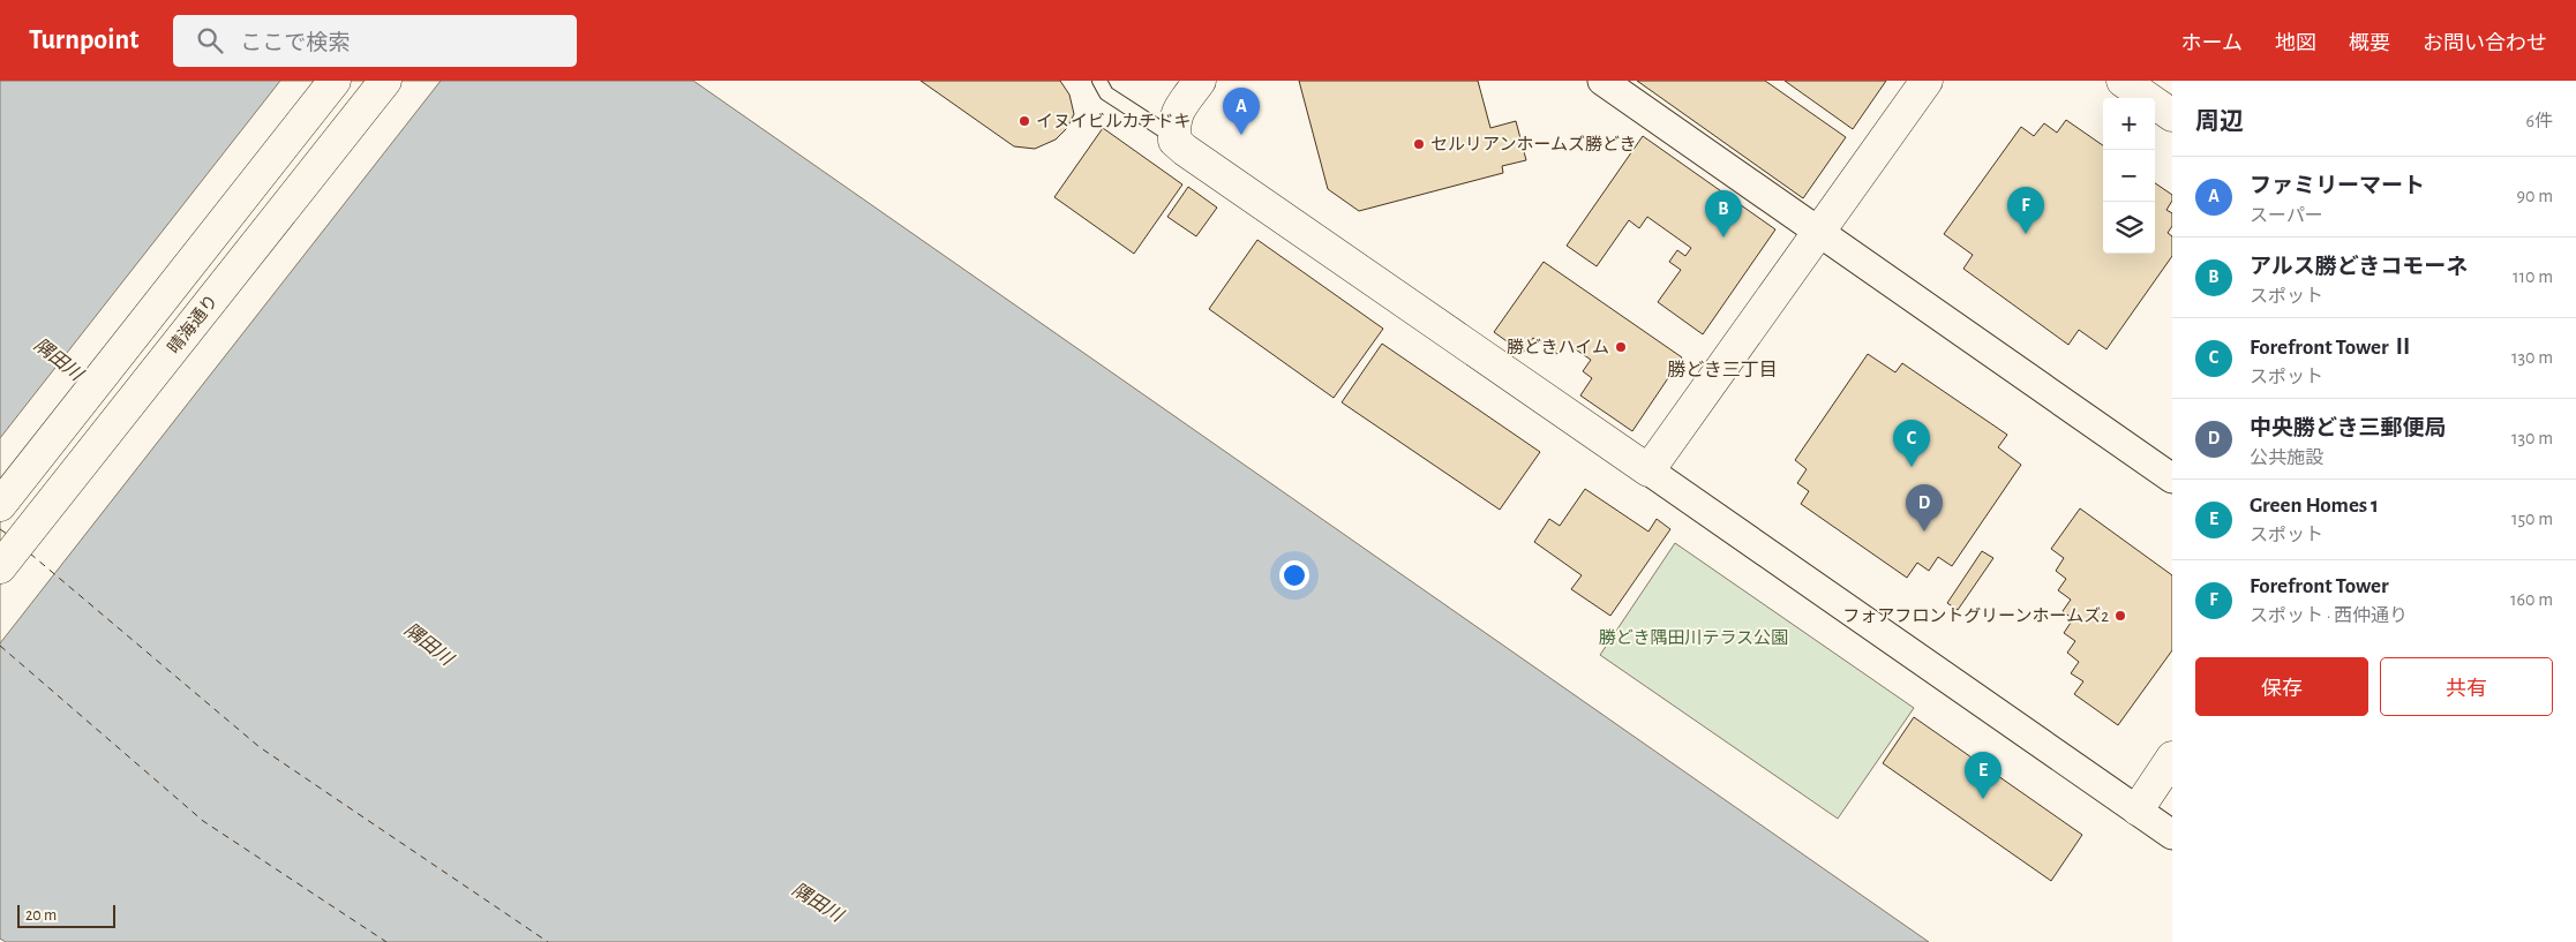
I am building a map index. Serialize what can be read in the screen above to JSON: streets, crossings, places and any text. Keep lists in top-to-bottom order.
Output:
{
  "streets": {
    "street": ["晴海通り"]
  },
  "districts": ["勝どき三丁目"],
  "water": ["隅田川"],
  "parks": ["勝どき隅田川テラス公園"],
  "places": [
    "イヌイビルカチドキ",
    "セルリアンホームズ勝どき",
    "勝どきハイム",
    "フォアフロントグリーンホームズ2"
  ],
  "scale_bar": "20 m",
  "page": {
    "header": "Turnpoint",
    "search": "ここで検索",
    "nav": [
      "ホーム",
      "地図",
      "概要",
      "お問い合わせ"
    ],
    "heading": ["周辺", "6件"],
    "pins": [
      "A",
      "F",
      "B",
      "C",
      "D",
      "E"
    ],
    "map_buttons": ["+", "−"],
    "list": [
      {
        "mark": "A",
        "name": "ファミリーマート",
        "note": "スーパー",
        "value": "90 m"
      },
      {
        "mark": "B",
        "name": "アルス勝どきコモーネ",
        "note": "スポット",
        "value": "110 m"
      },
      {
        "mark": "C",
        "name": "Forefront Tower Ⅱ",
        "note": "スポット",
        "value": "130 m"
      },
      {
        "mark": "D",
        "name": "中央勝どき三郵便局",
        "note": "公共施設",
        "value": "130 m"
      },
      {
        "mark": "E",
        "name": "Green Homes 1",
        "note": "スポット",
        "value": "150 m"
      },
      {
        "mark": "F",
        "name": "Forefront Tower",
        "note": "スポット · 西仲通り",
        "value": "160 m"
      }
    ],
    "buttons": ["保存", "共有"],
    "scale": "20 m"
  }
}
